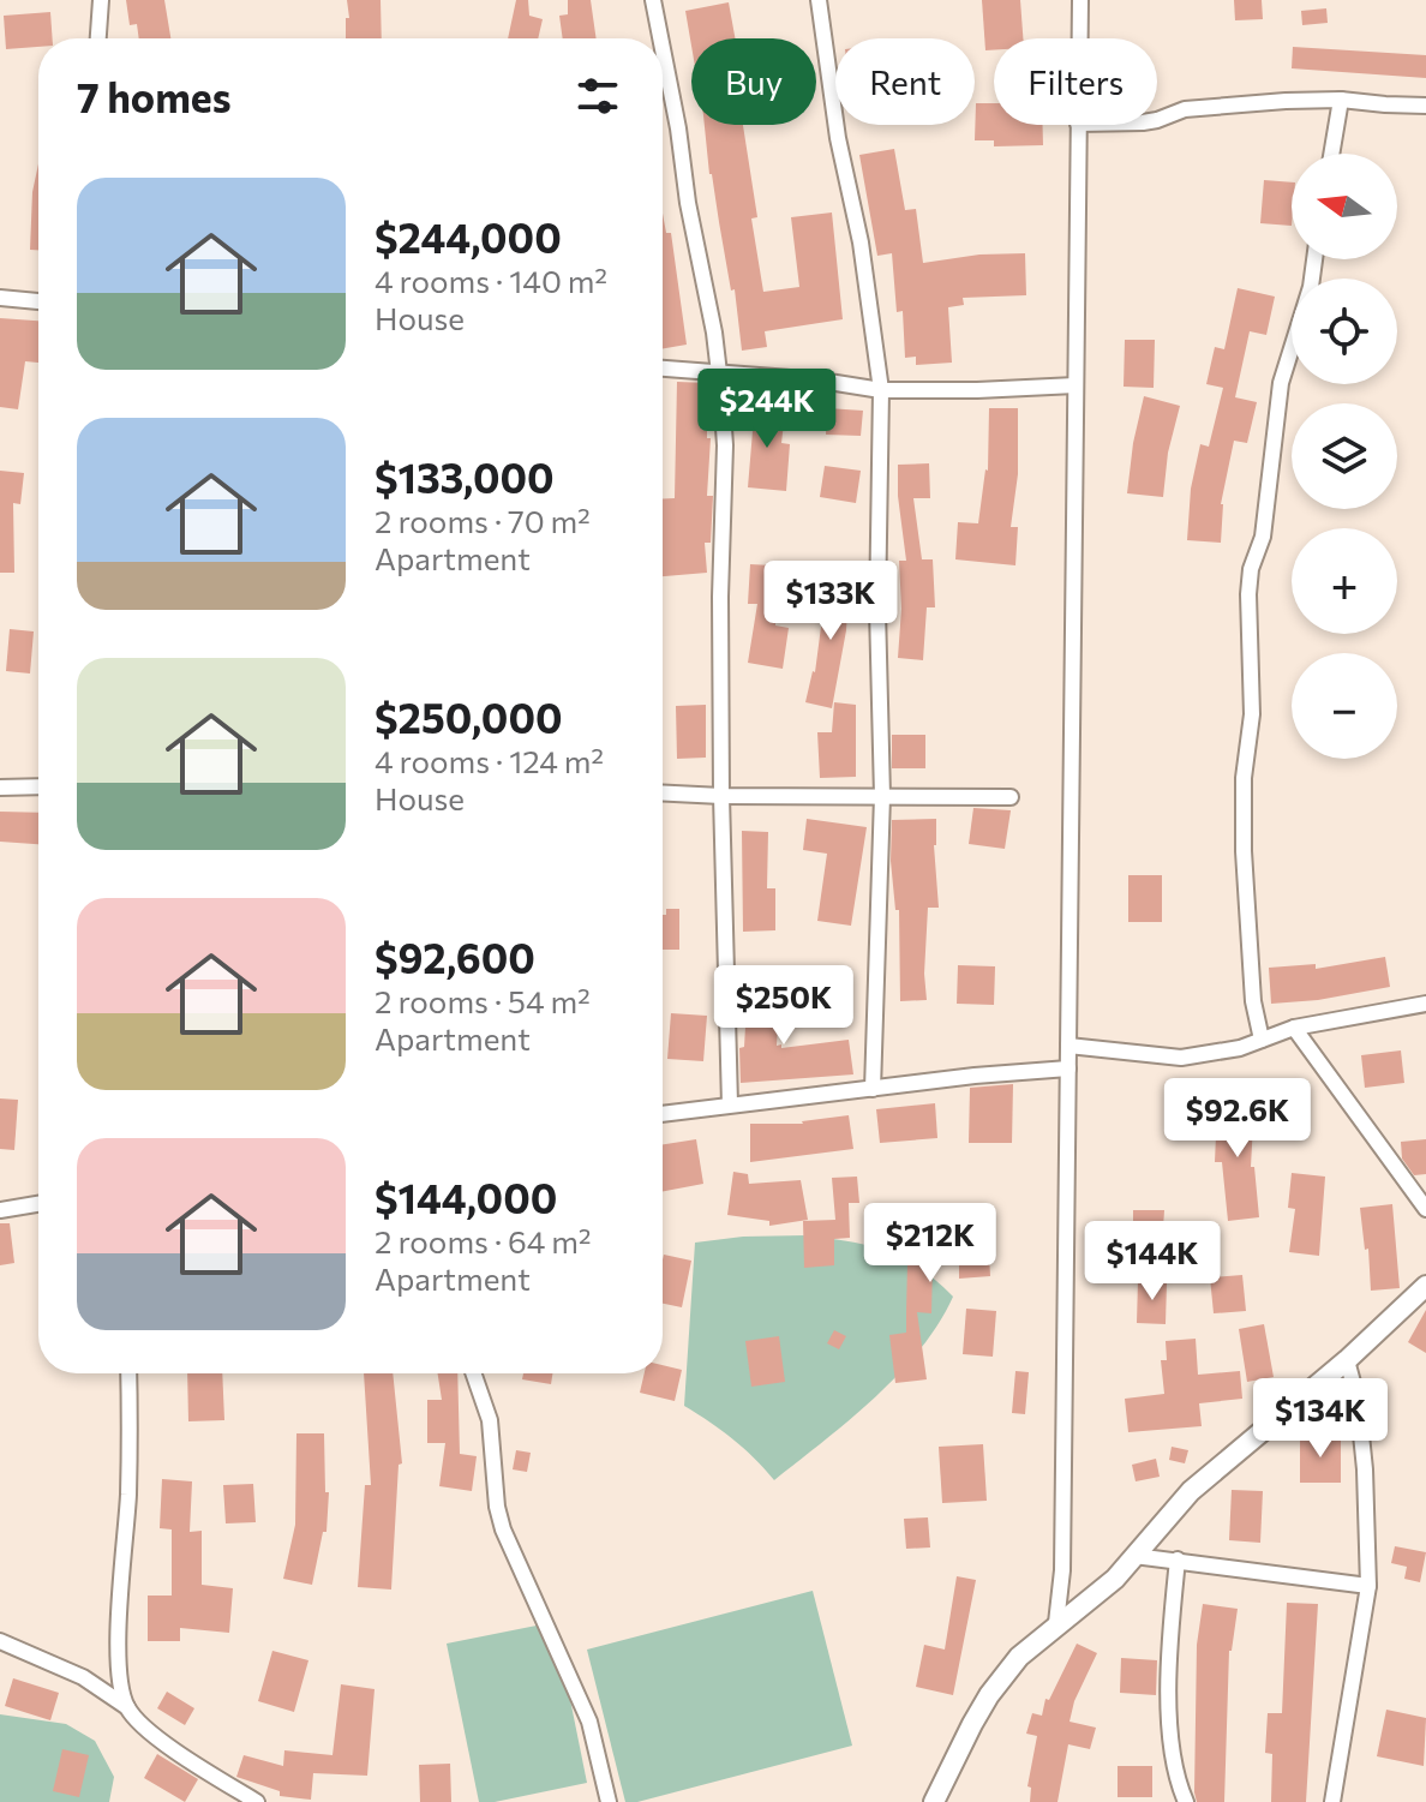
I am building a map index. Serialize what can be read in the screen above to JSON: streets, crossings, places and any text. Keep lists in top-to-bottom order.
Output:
{
  "north": "left",
  "page": {
    "chip": ["Buy", "Rent", "Filters"],
    "heading": "7 homes",
    "map_buttons": ["+", "−"],
    "list": [
      {
        "name": "$244,000",
        "note": "4 rooms · 140 m² · House"
      },
      {
        "name": "$133,000",
        "note": "2 rooms · 70 m² · Apartment"
      },
      {
        "name": "$250,000",
        "note": "4 rooms · 124 m² · House"
      },
      {
        "name": "$92,600",
        "note": "2 rooms · 54 m² · Apartment"
      },
      {
        "name": "$144,000",
        "note": "2 rooms · 64 m² · Apartment"
      }
    ],
    "price": [
      "$244K",
      "$133K",
      "$250K",
      "$92.6K",
      "$212K",
      "$144K",
      "$134K"
    ]
  }
}
